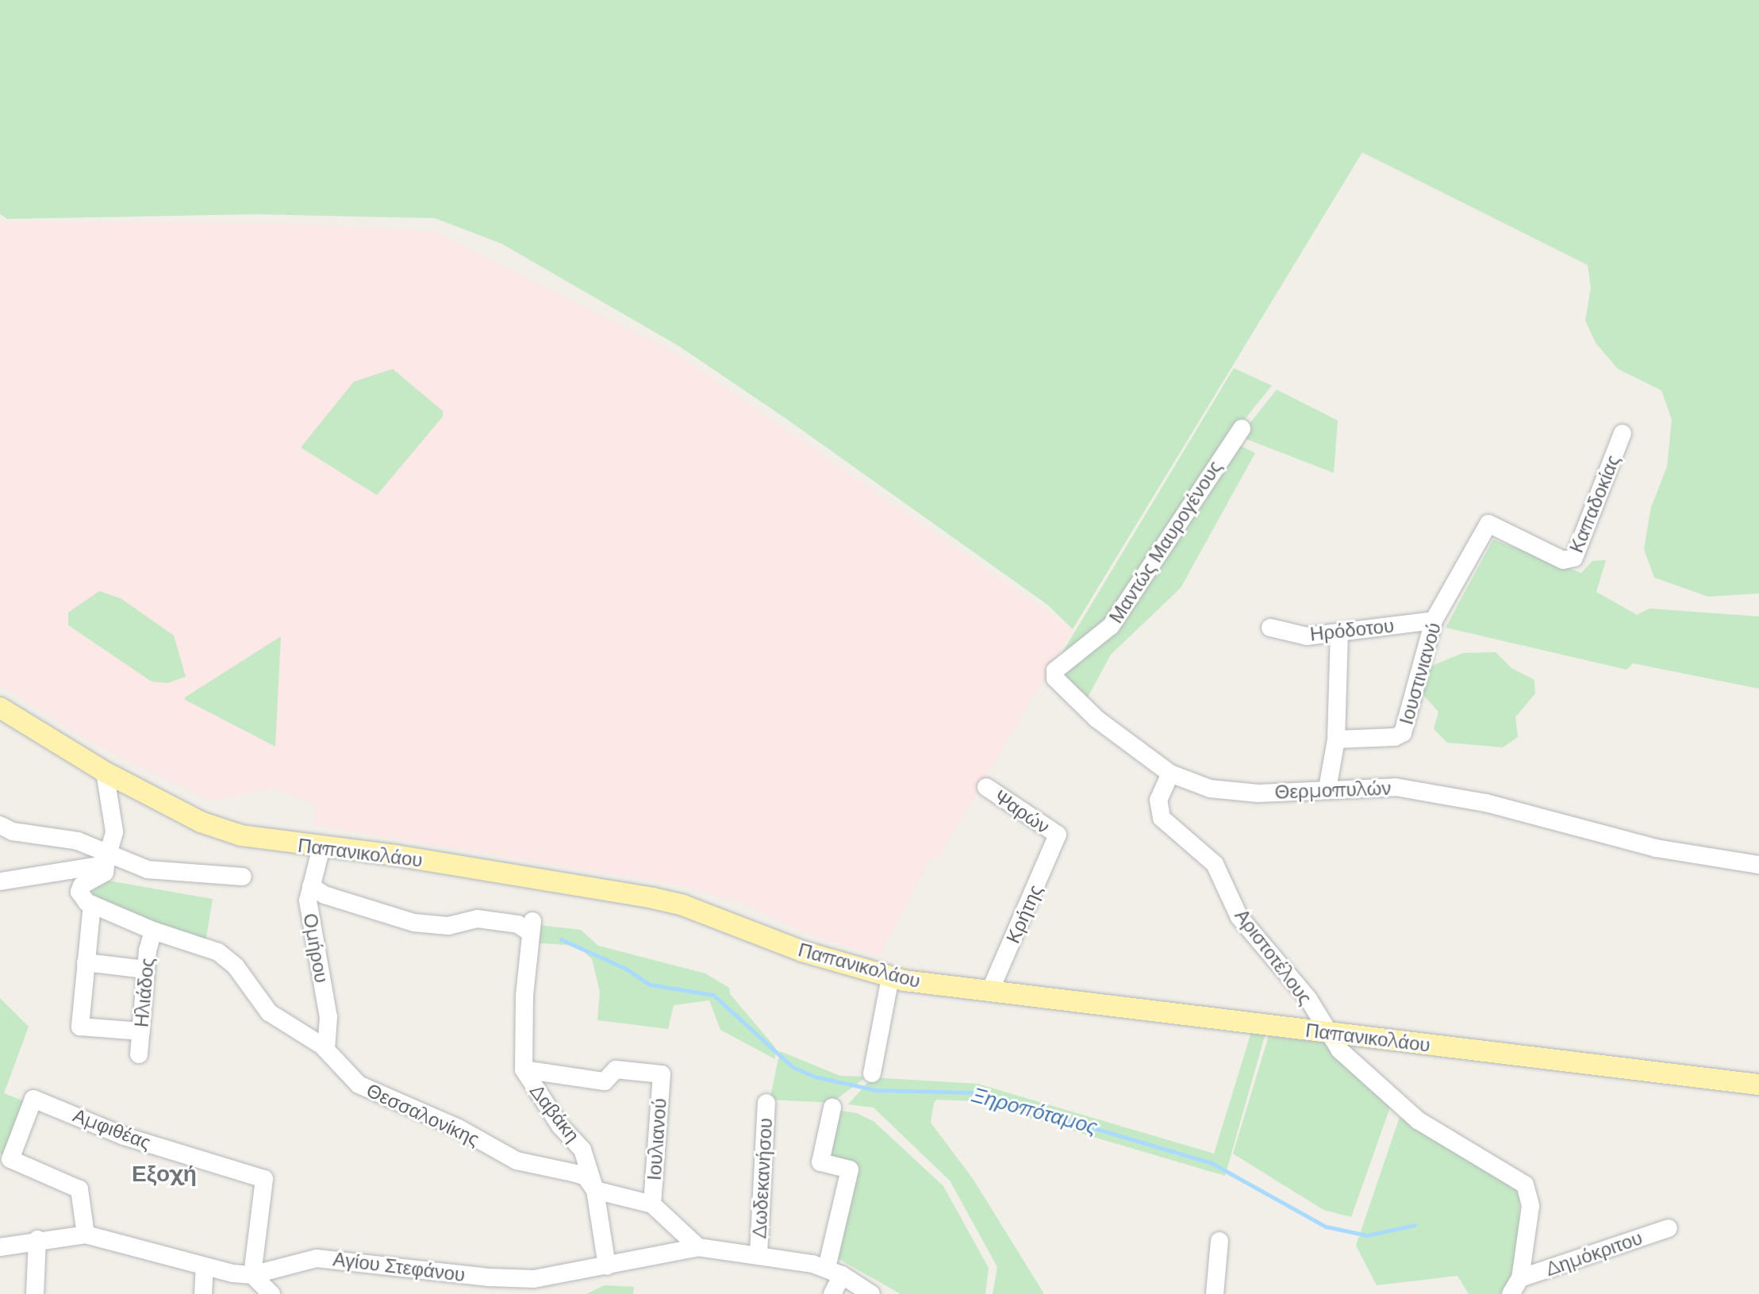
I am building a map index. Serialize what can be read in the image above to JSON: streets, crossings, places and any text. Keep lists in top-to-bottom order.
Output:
{
  "streets": {
    "main road": ["Παπανικολάου"],
    "street": [
      "Καπαδοκίας",
      "Μαντώς Μαυρογένους",
      "Ηρόδοτου",
      "Ιουστινιανού",
      "Θερμοπυλών",
      "Ψαρών",
      "Κρήτης",
      "Ομήρου",
      "Αριστοτέλους",
      "Ηλιάδος",
      "Δαβάκη",
      "Θεσσαλονίκης",
      "Αμφιθέας",
      "Ιουλιανού",
      "Δωδεκανήσου",
      "Δημόκριτου",
      "Αγίου Στεφάνου"
    ]
  },
  "crossings": [
    ["Καπαδοκίας", "Ιουστινιανού"],
    ["Μαντώς Μαυρογένους", "Θερμοπυλών"],
    ["Ηρόδοτου", "Ιουστινιανού"],
    ["Θερμοπυλών", "Αριστοτέλους"],
    ["Ψαρών", "Κρήτης"],
    ["Παπανικολάου", "Κρήτης"],
    ["Παπανικολάου", "Ομήρου"],
    ["Παπανικολάου", "Αριστοτέλους"],
    ["Ομήρου", "Δαβάκη"],
    ["Ομήρου", "Θεσσαλονίκης"],
    ["Αριστοτέλους", "Δημόκριτου"],
    ["Ηλιάδος", "Θεσσαλονίκης"],
    ["Δαβάκη", "Θεσσαλονίκης"],
    ["Δαβάκη", "Ιουλιανού"],
    ["Δαβάκη", "Αγίου Στεφάνου"],
    ["Θεσσαλονίκης", "Ιουλιανού"],
    ["Θεσσαλονίκης", "Αγίου Στεφάνου"],
    ["Αμφιθέας", "Αγίου Στεφάνου"],
    ["Δωδεκανήσου", "Αγίου Στεφάνου"]
  ],
  "districts": ["Εξοχή"],
  "water": ["Ξηροπόταμος"]
}
